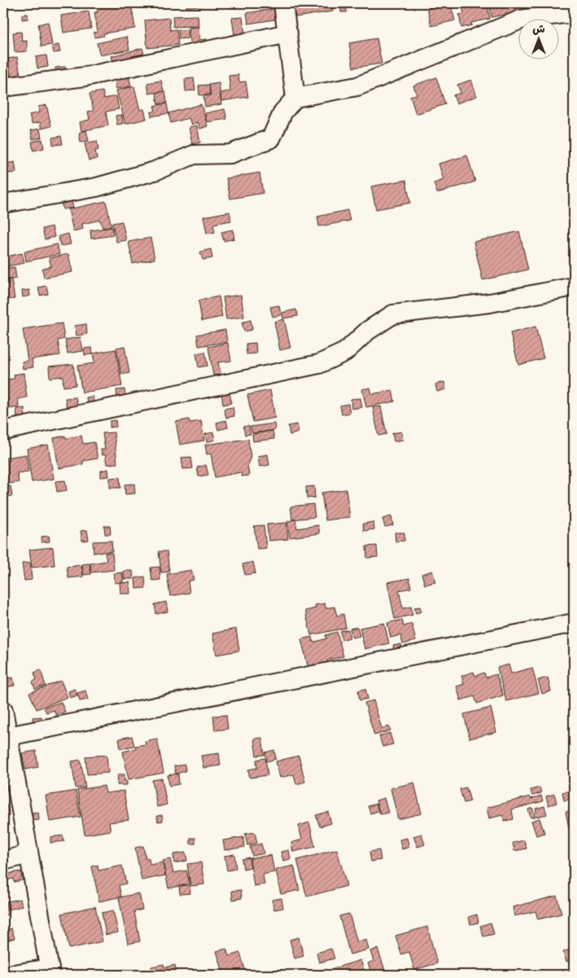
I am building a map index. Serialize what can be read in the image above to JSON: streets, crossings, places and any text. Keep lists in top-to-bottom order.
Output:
{
  "north": "top"
}
